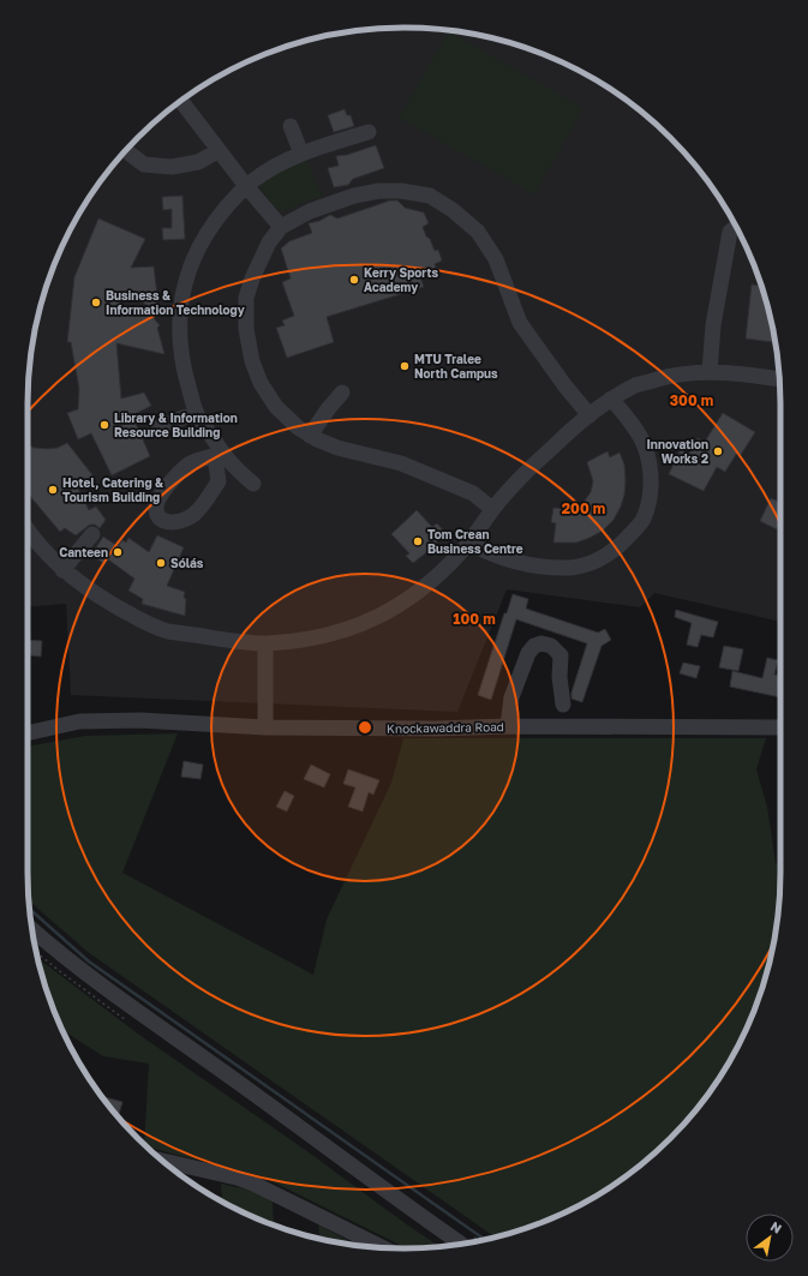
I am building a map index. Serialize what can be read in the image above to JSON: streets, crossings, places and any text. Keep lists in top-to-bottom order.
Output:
{
  "streets": {
    "street": ["Knockawaddra Road"]
  },
  "places": [
    "Kerry Sports Academy",
    "Business & Information Technology",
    "MTU Tralee North Campus",
    "Library & Information Resource Building",
    "Innovation Works 2",
    "Hotel, Catering & Tourism Building",
    "Tom Crean Business Centre",
    "Canteen",
    "Sólás"
  ],
  "north": "top right",
  "rings": ["300 m", "200 m", "100 m"]
}
